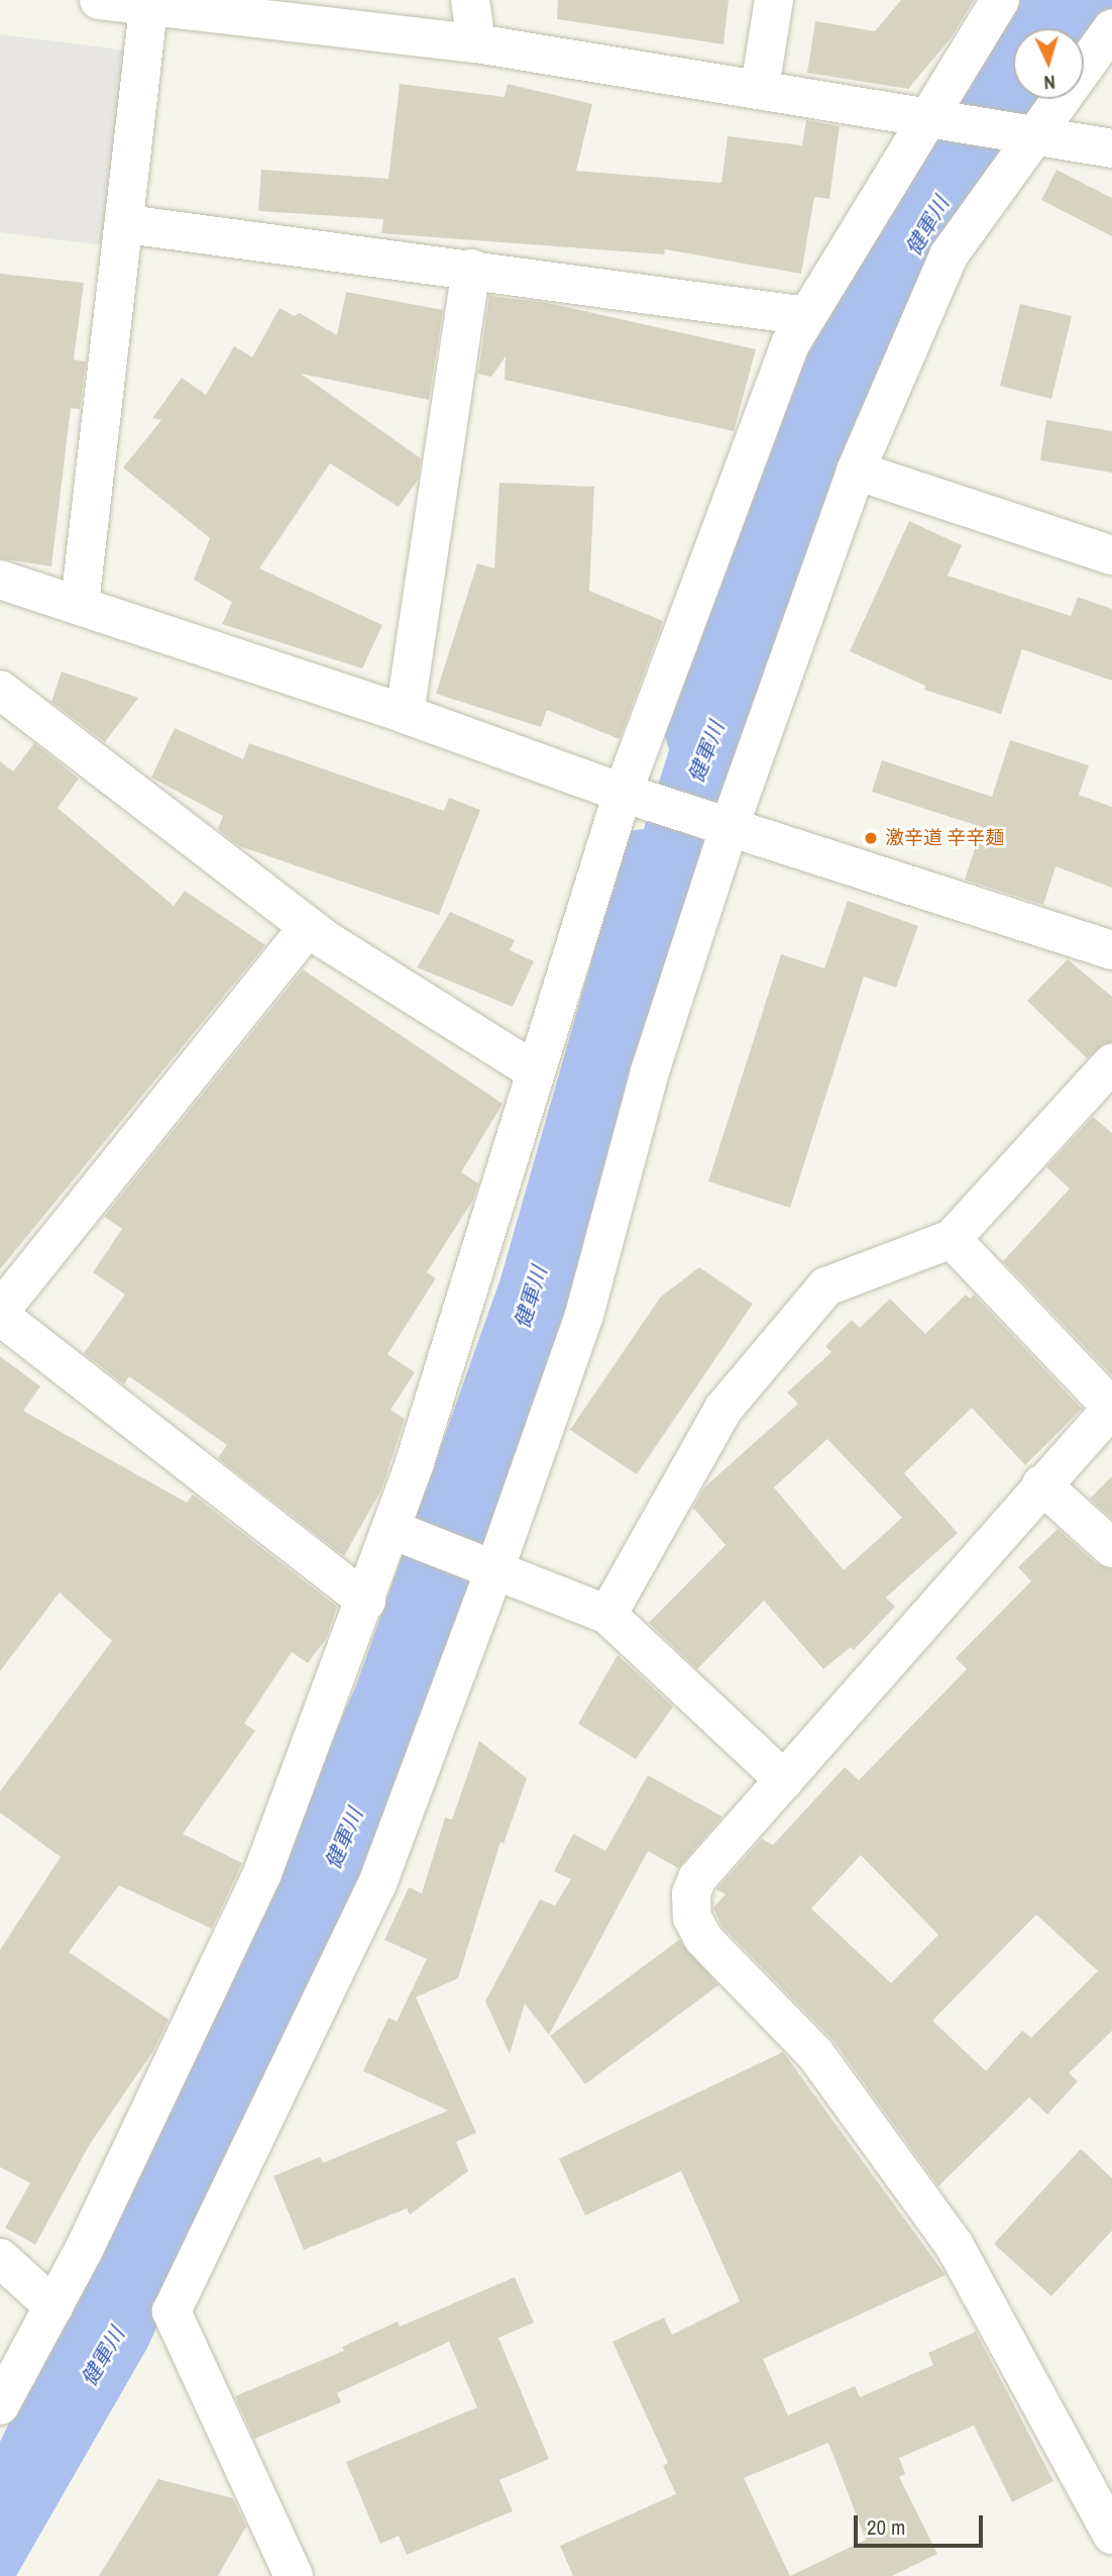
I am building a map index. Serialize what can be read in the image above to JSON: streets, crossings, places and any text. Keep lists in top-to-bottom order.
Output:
{
  "water": ["健軍川"],
  "places": ["激辛道 辛辛麺"],
  "scale_bar": "20 m",
  "north": "bottom"
}
